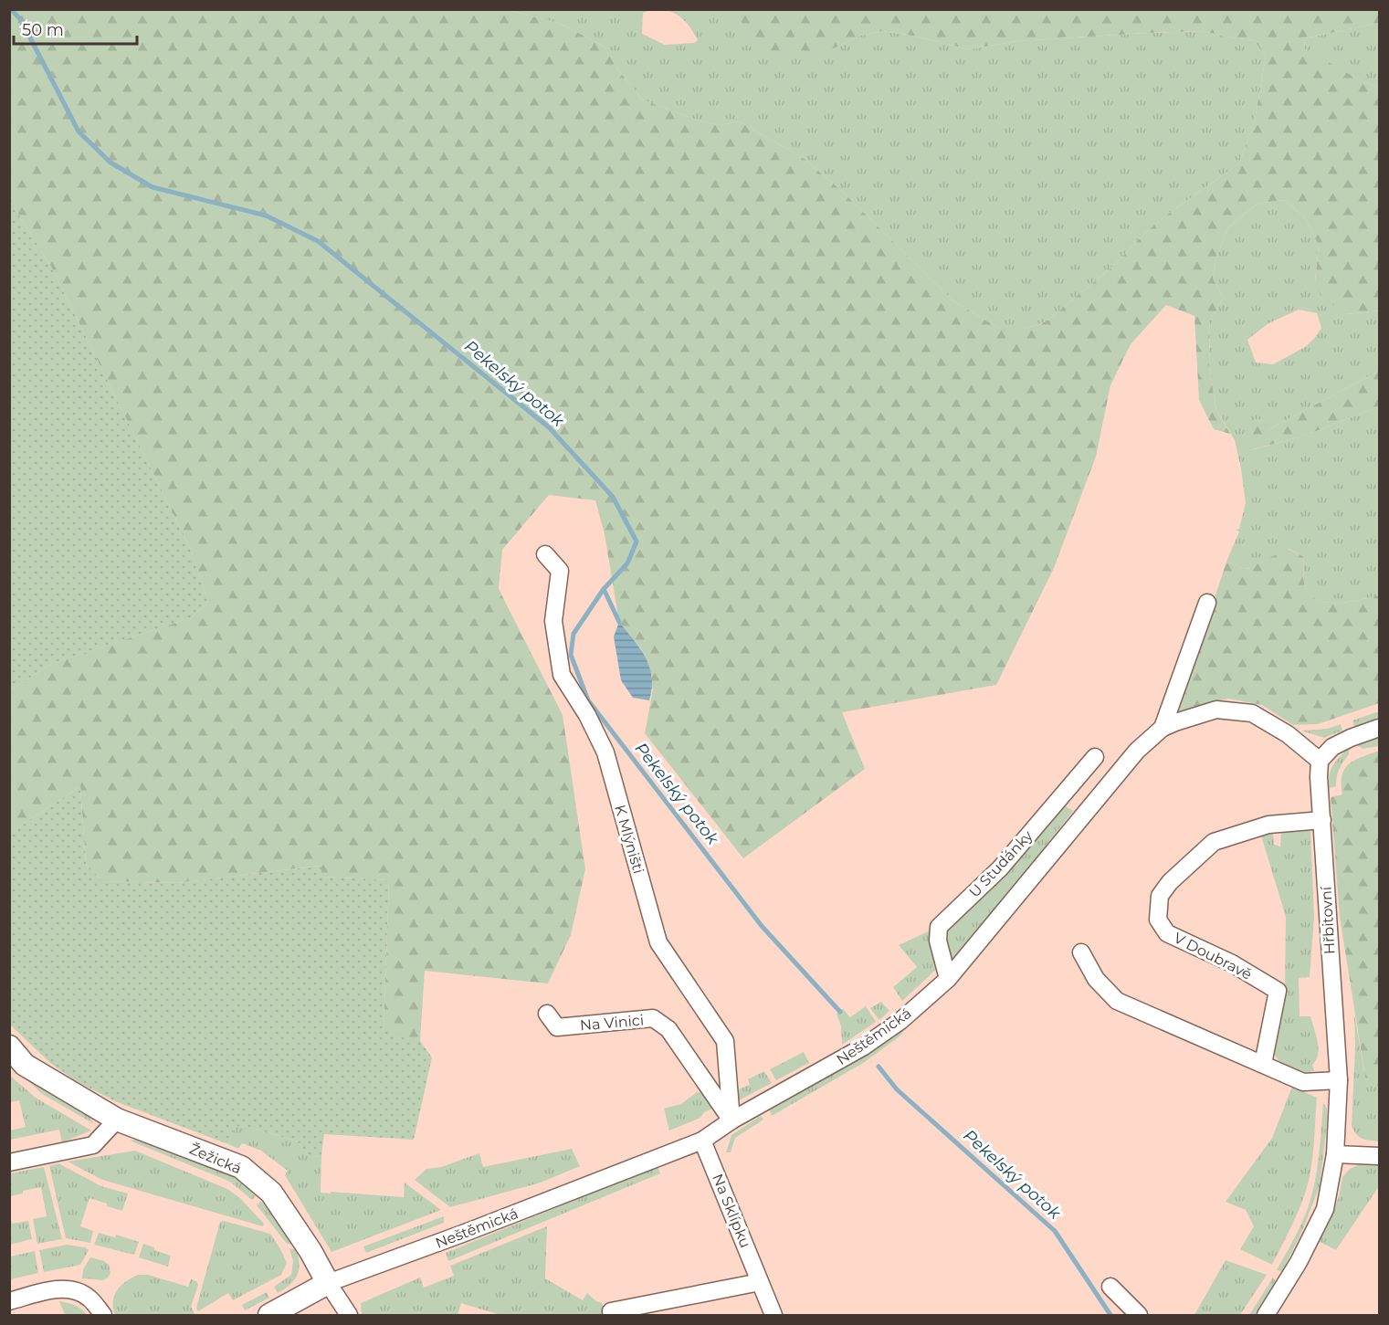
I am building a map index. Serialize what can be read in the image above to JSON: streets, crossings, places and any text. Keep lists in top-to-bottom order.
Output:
{
  "streets": {
    "street": [
      "K Mlýništi",
      "U Studánky",
      "Hřbitovní",
      "V Doubravě",
      "Na Vinici",
      "Neštěmická",
      "Žežická",
      "Na Sklípku"
    ]
  },
  "crossings": [
    ["K Mlýništi", "Na Vinici"],
    ["K Mlýništi", "Neštěmická"],
    ["U Studánky", "Neštěmická"],
    ["Hřbitovní", "V Doubravě"],
    ["Hřbitovní", "Neštěmická"],
    ["Na Vinici", "Neštěmická"],
    ["Neštěmická", "Žežická"],
    ["Neštěmická", "Na Sklípku"]
  ],
  "water": ["Pekelský potok"],
  "scale_bar": "50 m"
}
